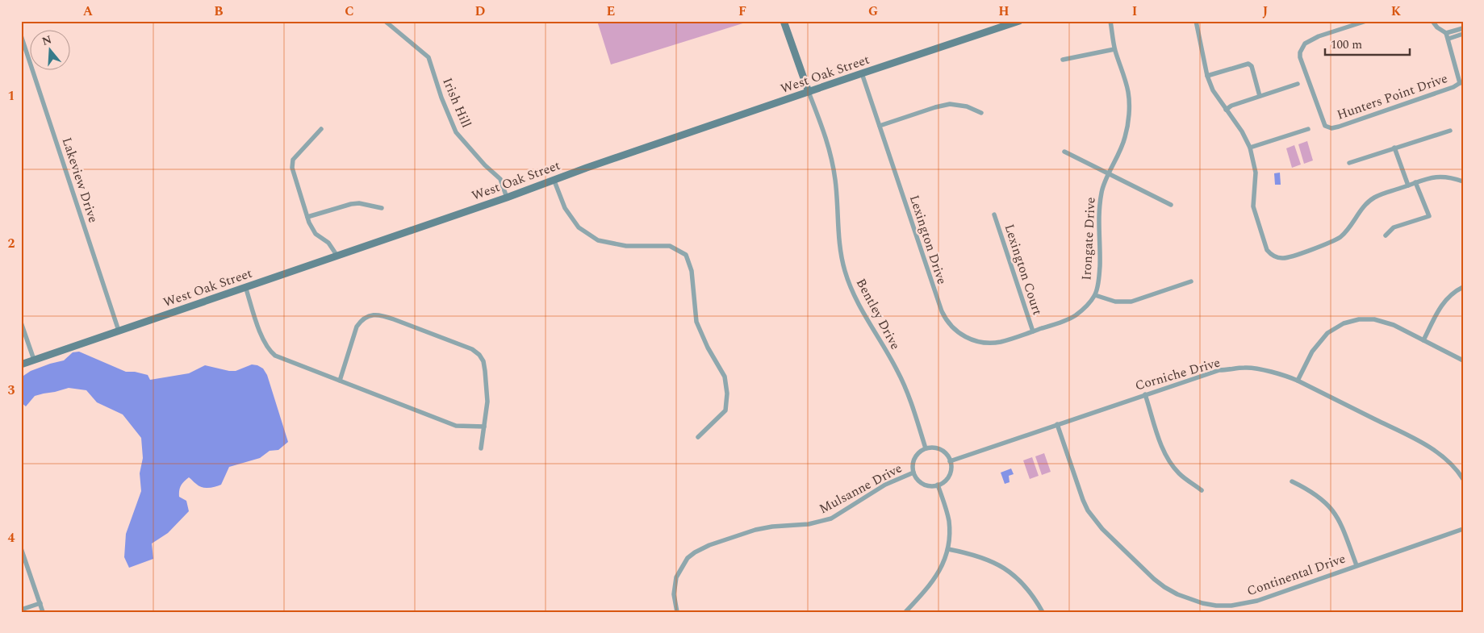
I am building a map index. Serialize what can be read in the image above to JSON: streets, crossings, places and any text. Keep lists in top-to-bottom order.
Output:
{
  "streets": {
    "main road": ["West Oak Street"],
    "street": [
      "Hunters Point Drive",
      "Irish Hill",
      "Lakeview Drive",
      "Irongate Drive",
      "Lexington Drive",
      "Lexington Court",
      "Bentley Drive",
      "Corniche Drive",
      "Mulsanne Drive",
      "Continental Drive"
    ]
  },
  "crossings": [
    ["West Oak Street", "Irish Hill"],
    ["West Oak Street", "Lakeview Drive"],
    ["West Oak Street", "Lexington Drive"],
    ["West Oak Street", "Bentley Drive"],
    ["Irongate Drive", "Lexington Drive"],
    ["Irongate Drive", "Lexington Court"],
    ["Lexington Drive", "Lexington Court"],
    ["Bentley Drive", "Corniche Drive"],
    ["Bentley Drive", "Mulsanne Drive"],
    ["Corniche Drive", "Mulsanne Drive"],
    ["Corniche Drive", "Continental Drive"]
  ],
  "scale_bar": "100 m",
  "north": "top",
  "grid": {
    "columns": [
      "A",
      "B",
      "C",
      "D",
      "E",
      "F",
      "G",
      "H",
      "I",
      "J",
      "K"
    ],
    "rows": [
      "1",
      "2",
      "3",
      "4"
    ]
  }
}
